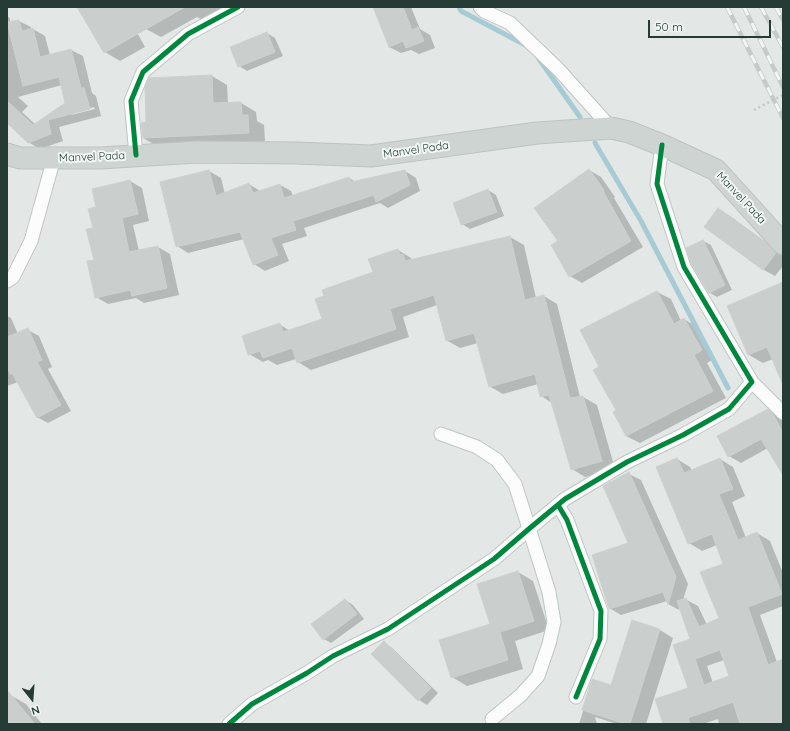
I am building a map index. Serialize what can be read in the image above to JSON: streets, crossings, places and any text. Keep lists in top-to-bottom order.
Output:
{
  "streets": {
    "main road": ["Manvel Pada"]
  },
  "scale_bar": "50 m",
  "north": "bottom"
}
